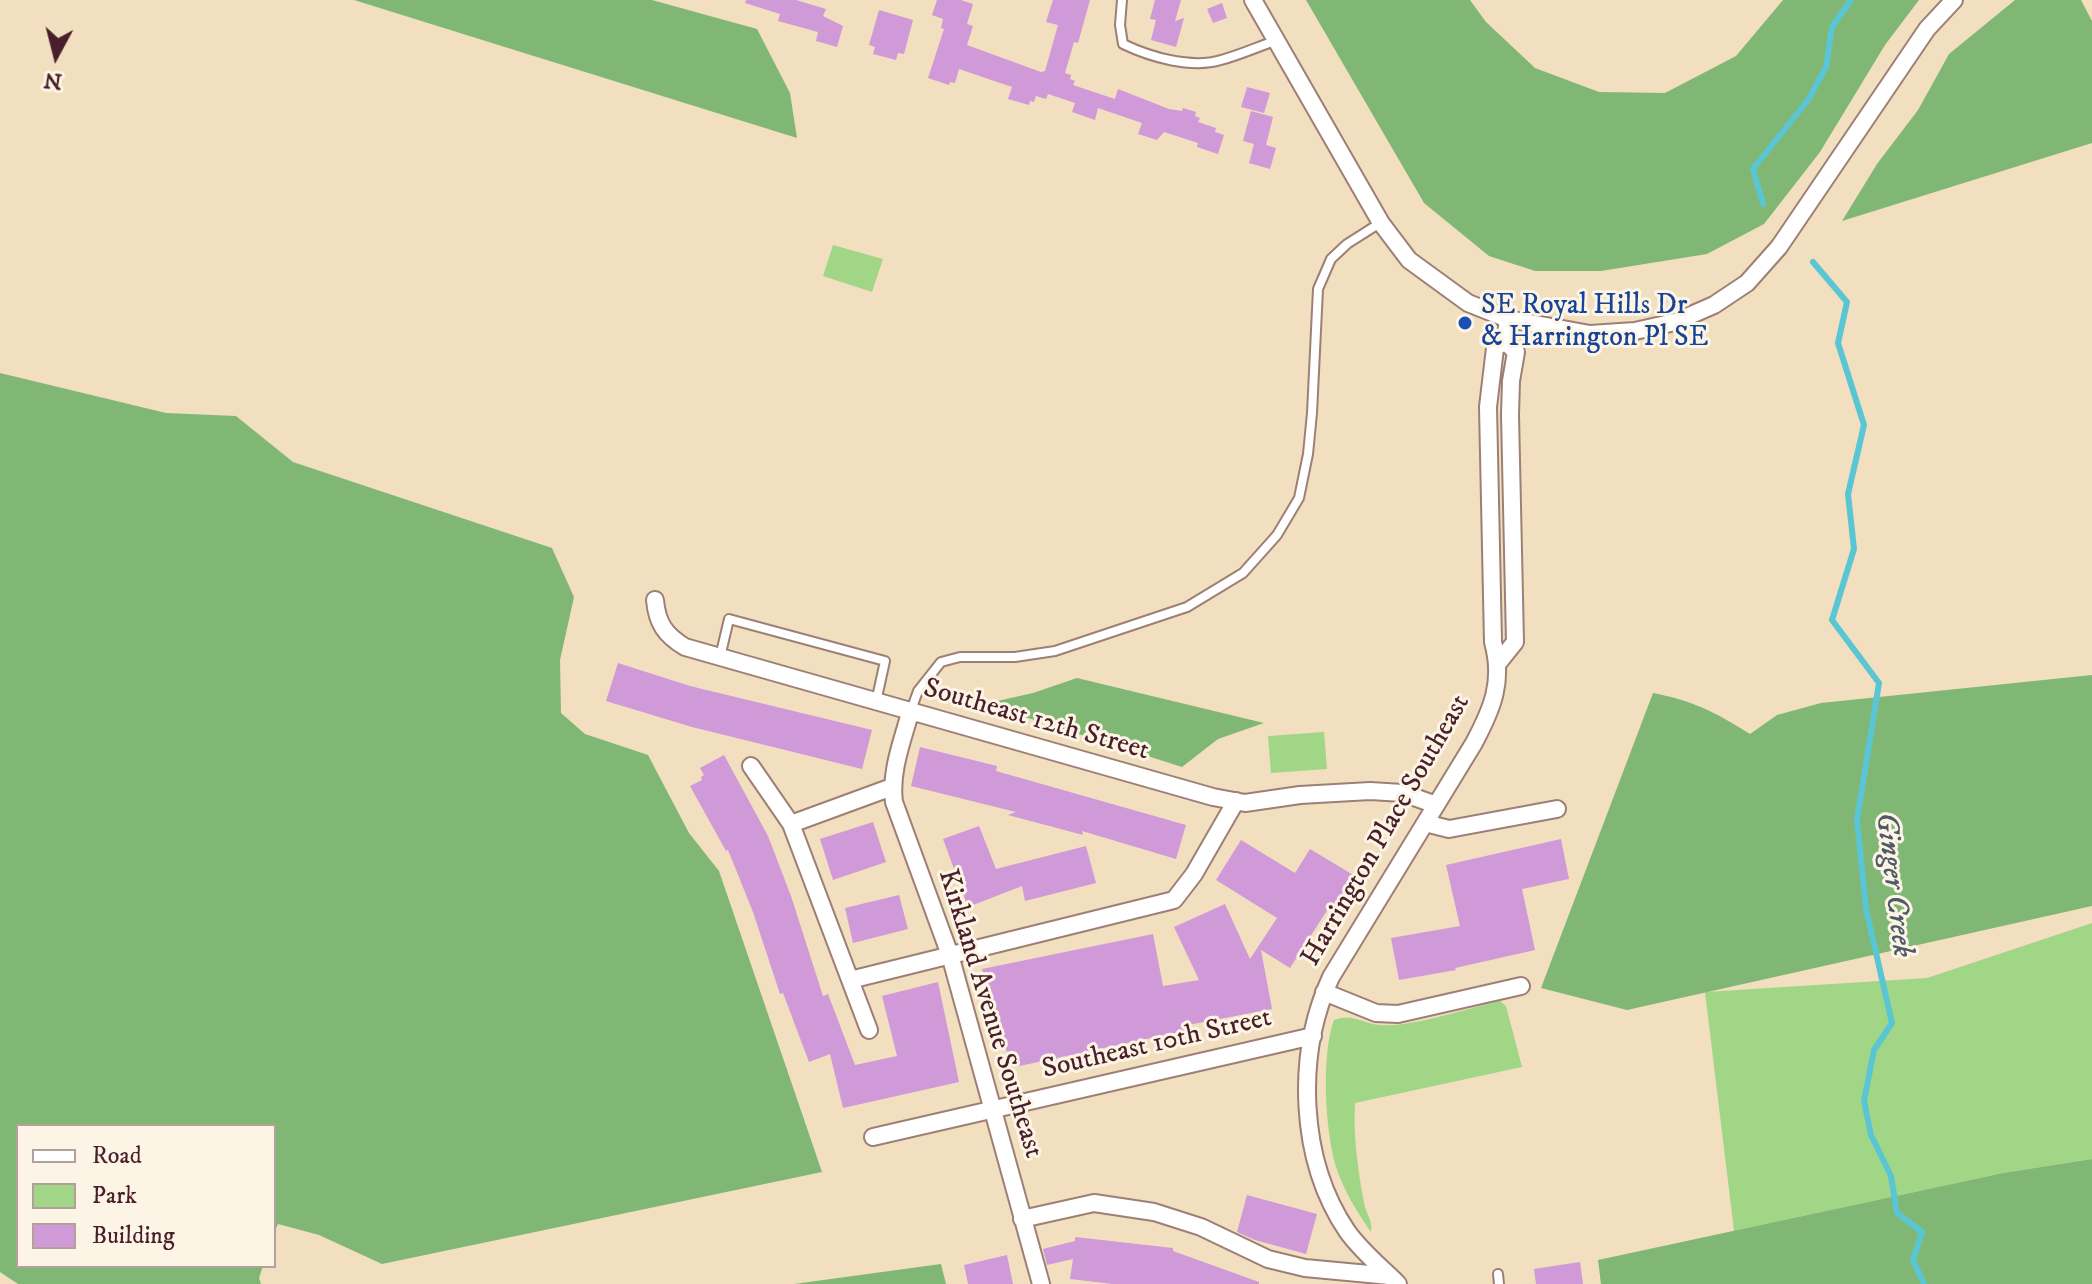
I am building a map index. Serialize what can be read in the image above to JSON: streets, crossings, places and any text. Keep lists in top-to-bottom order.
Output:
{
  "streets": {
    "street": [
      "Southeast 12th Street",
      "Harrington Place Southeast",
      "Kirkland Avenue Southeast",
      "Southeast 10th Street"
    ]
  },
  "crossings": [
    ["Southeast 12th Street", "Harrington Place Southeast"],
    ["Southeast 12th Street", "Kirkland Avenue Southeast"],
    ["Harrington Place Southeast", "Southeast 10th Street"],
    ["Kirkland Avenue Southeast", "Southeast 10th Street"]
  ],
  "water": ["Ginger Creek"],
  "places": ["SE Royal Hills Dr & Harrington Pl SE"],
  "legend": ["Road", "Park", "Building"],
  "north": "bottom"
}
